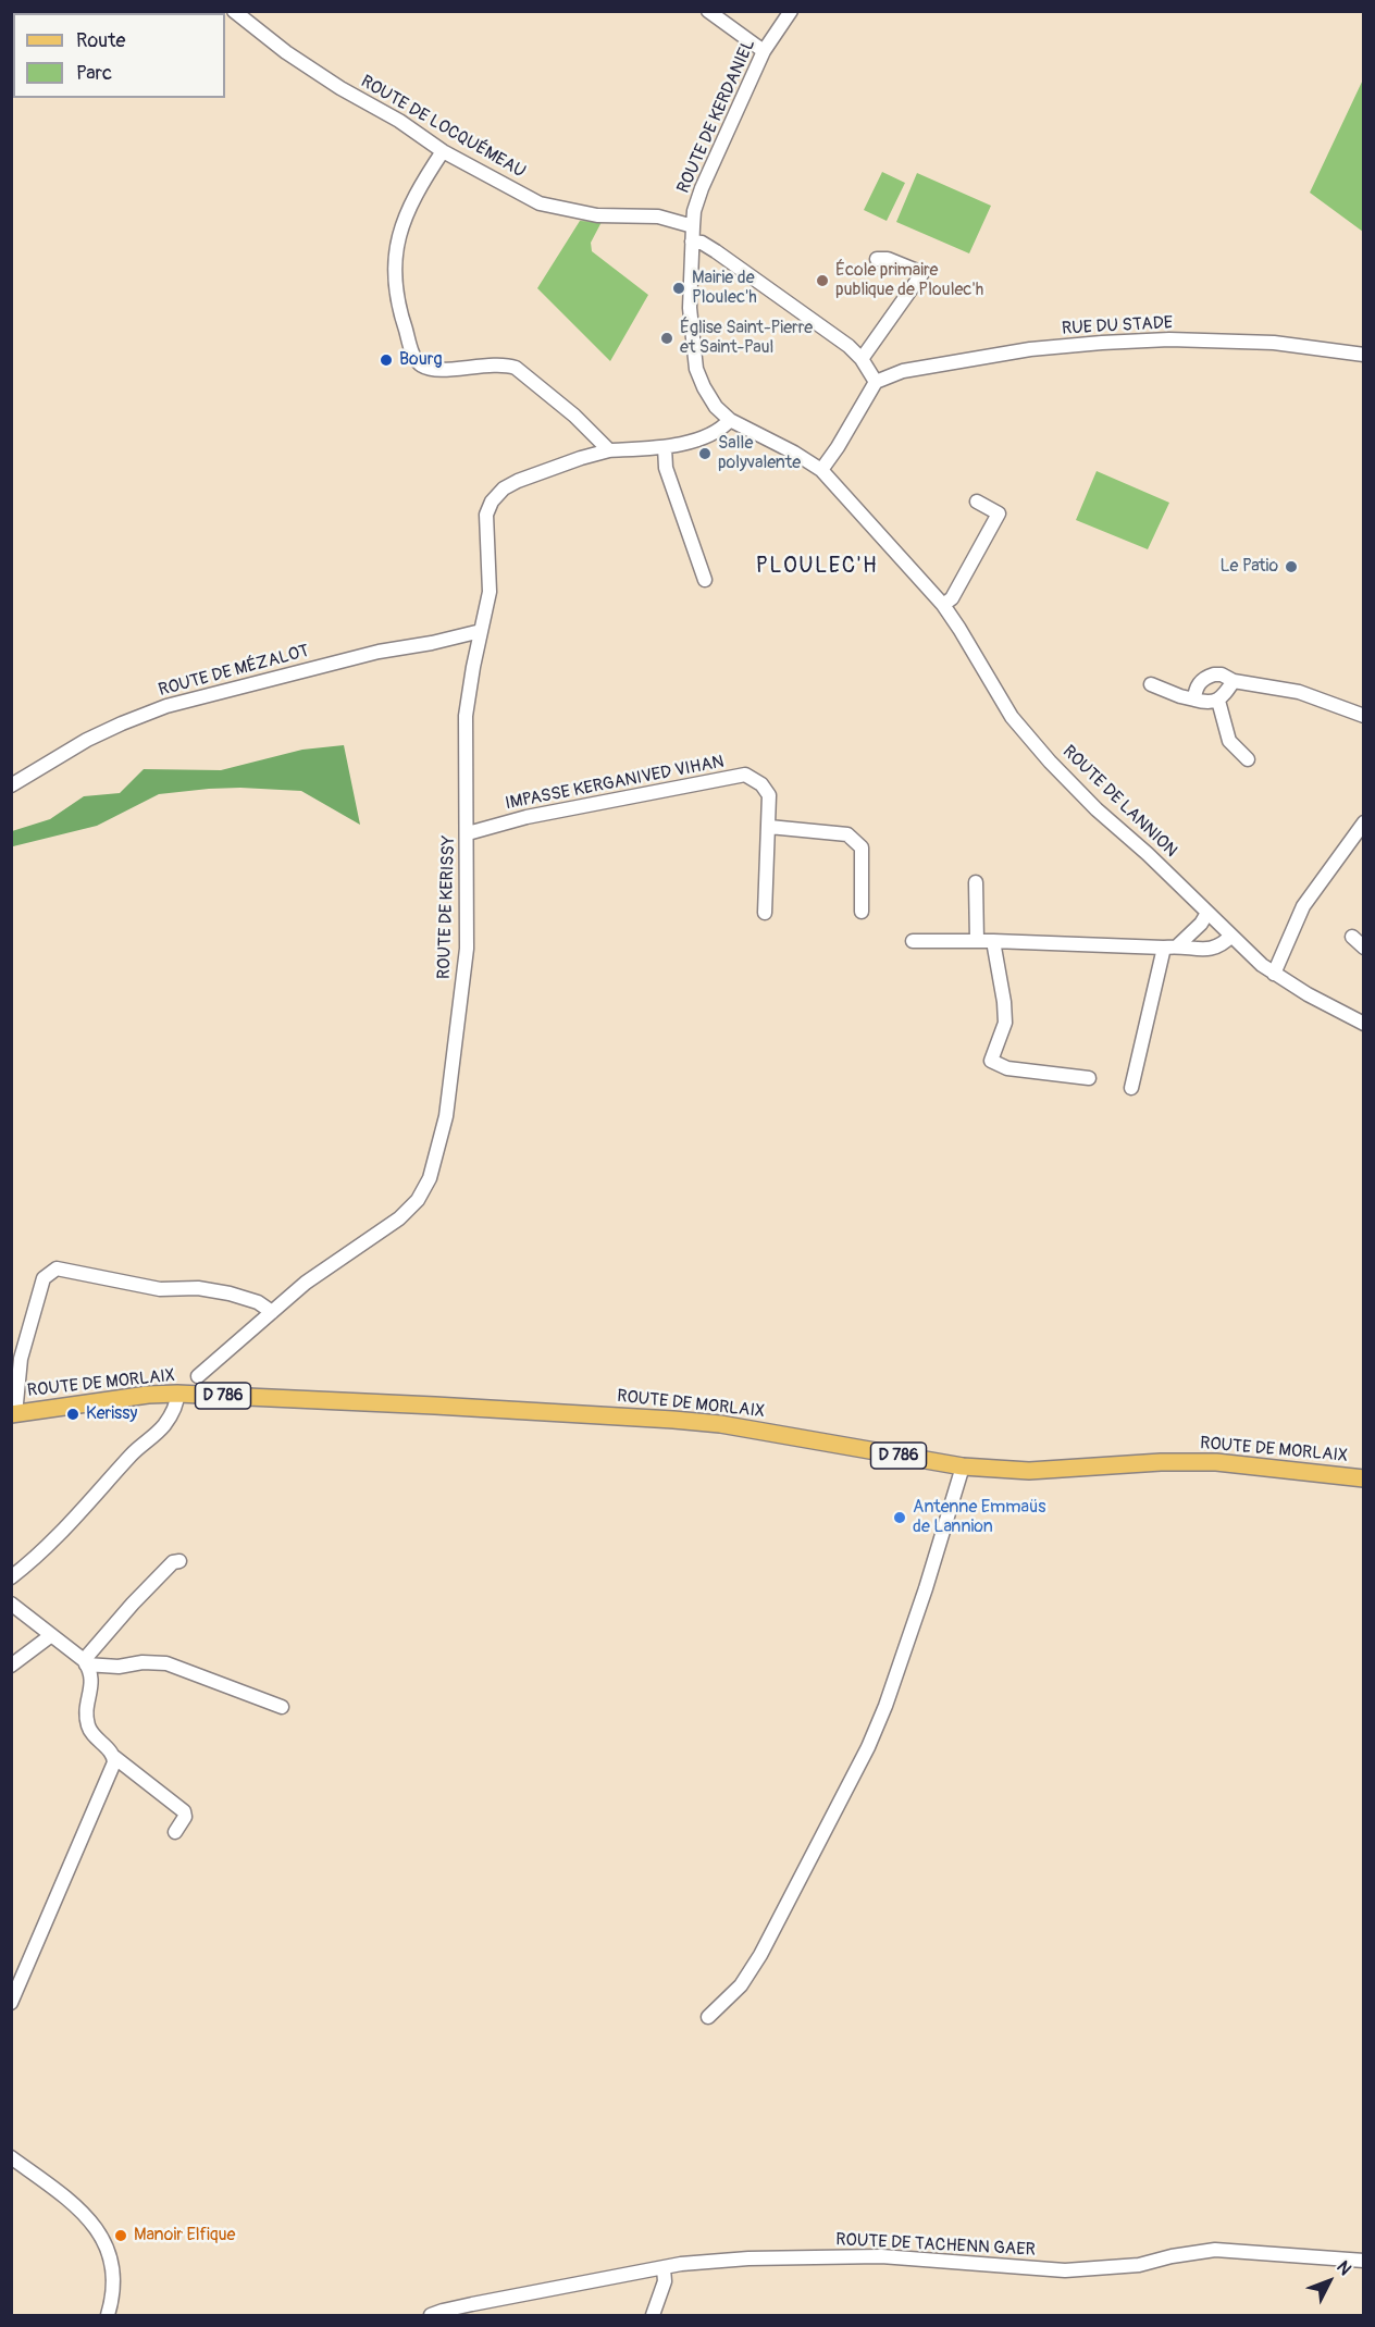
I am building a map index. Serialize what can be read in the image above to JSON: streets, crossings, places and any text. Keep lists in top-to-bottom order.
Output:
{
  "streets": {
    "main road": ["ROUTE DE MORLAIX", "D 786"],
    "street": [
      "ROUTE DE KERDANIEL",
      "ROUTE DE LOCQUÉMEAU",
      "RUE DU STADE",
      "ROUTE DE MÉZALOT",
      "IMPASSE KERGANIVED VIHAN",
      "ROUTE DE LANNION",
      "ROUTE DE KERISSY",
      "ROUTE DE TACHENN GAER"
    ]
  },
  "crossings": [
    ["ROUTE DE KERDANIEL", "ROUTE DE LOCQUÉMEAU"],
    ["ROUTE DE KERDANIEL", "ROUTE DE LANNION"],
    ["ROUTE DE KERDANIEL", "ROUTE DE KERISSY"],
    ["ROUTE DE MÉZALOT", "ROUTE DE KERISSY"],
    ["IMPASSE KERGANIVED VIHAN", "ROUTE DE KERISSY"],
    ["ROUTE DE LANNION", "ROUTE DE KERISSY"]
  ],
  "districts": ["PLOULEC'H"],
  "places": [
    "École primaire publique de Ploulec'h",
    "Mairie de Ploulec'h",
    "Église Saint-Pierre et Saint-Paul",
    "Bourg",
    "Salle polyvalente",
    "Le Patio",
    "Kerissy",
    "Antenne Emmaüs de Lannion",
    "Manoir Elfique"
  ],
  "legend": ["Route", "Parc"],
  "north": "top right"
}
